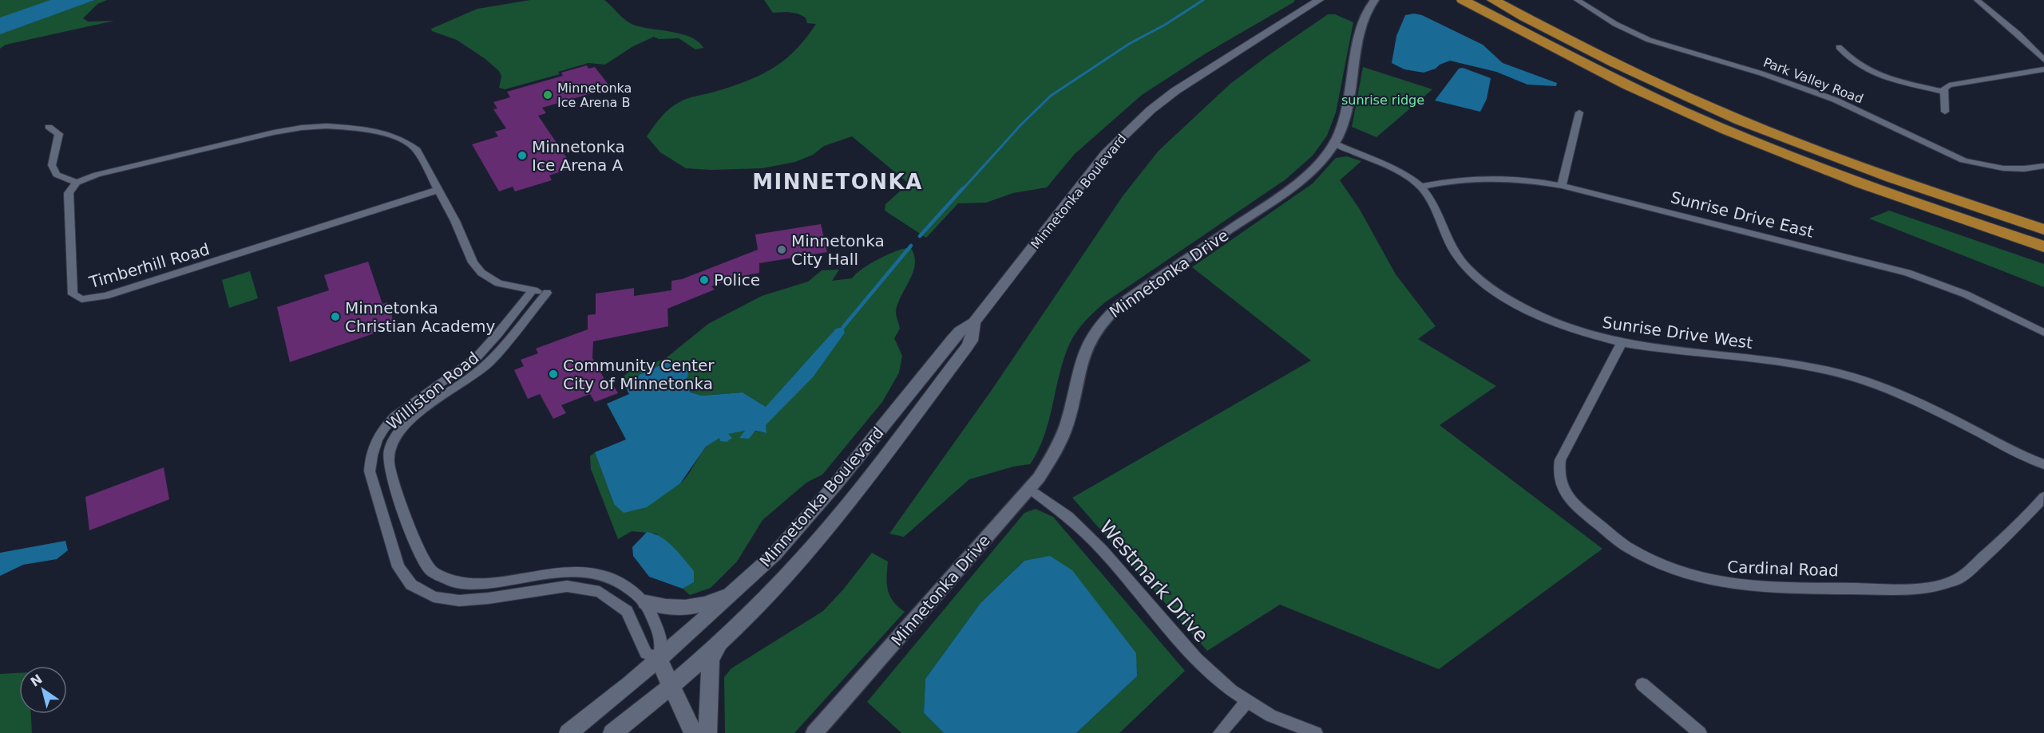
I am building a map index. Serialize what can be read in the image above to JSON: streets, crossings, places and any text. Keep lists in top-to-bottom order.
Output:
{
  "streets": {
    "main road": ["Minnetonka Boulevard", "Williston Road"],
    "street": [
      "Park Valley Road",
      "Sunrise Drive East",
      "Timberhill Road",
      "Minnetonka Drive",
      "Sunrise Drive West",
      "Cardinal Road",
      "Westmark Drive"
    ]
  },
  "crossings": [
    ["Minnetonka Boulevard", "Williston Road"],
    ["Sunrise Drive East", "Sunrise Drive West"],
    ["Timberhill Road", "Williston Road"],
    ["Minnetonka Drive", "Sunrise Drive West"],
    ["Minnetonka Drive", "Westmark Drive"],
    ["Sunrise Drive West", "Cardinal Road"]
  ],
  "districts": ["MINNETONKA"],
  "parks": ["sunrise ridge"],
  "places": [
    "Minnetonka Ice Arena B",
    "Minnetonka Ice Arena A",
    "Minnetonka City Hall",
    "Police",
    "Minnetonka Christian Academy",
    "Community Center City of Minnetonka"
  ],
  "north": "top left"
}
